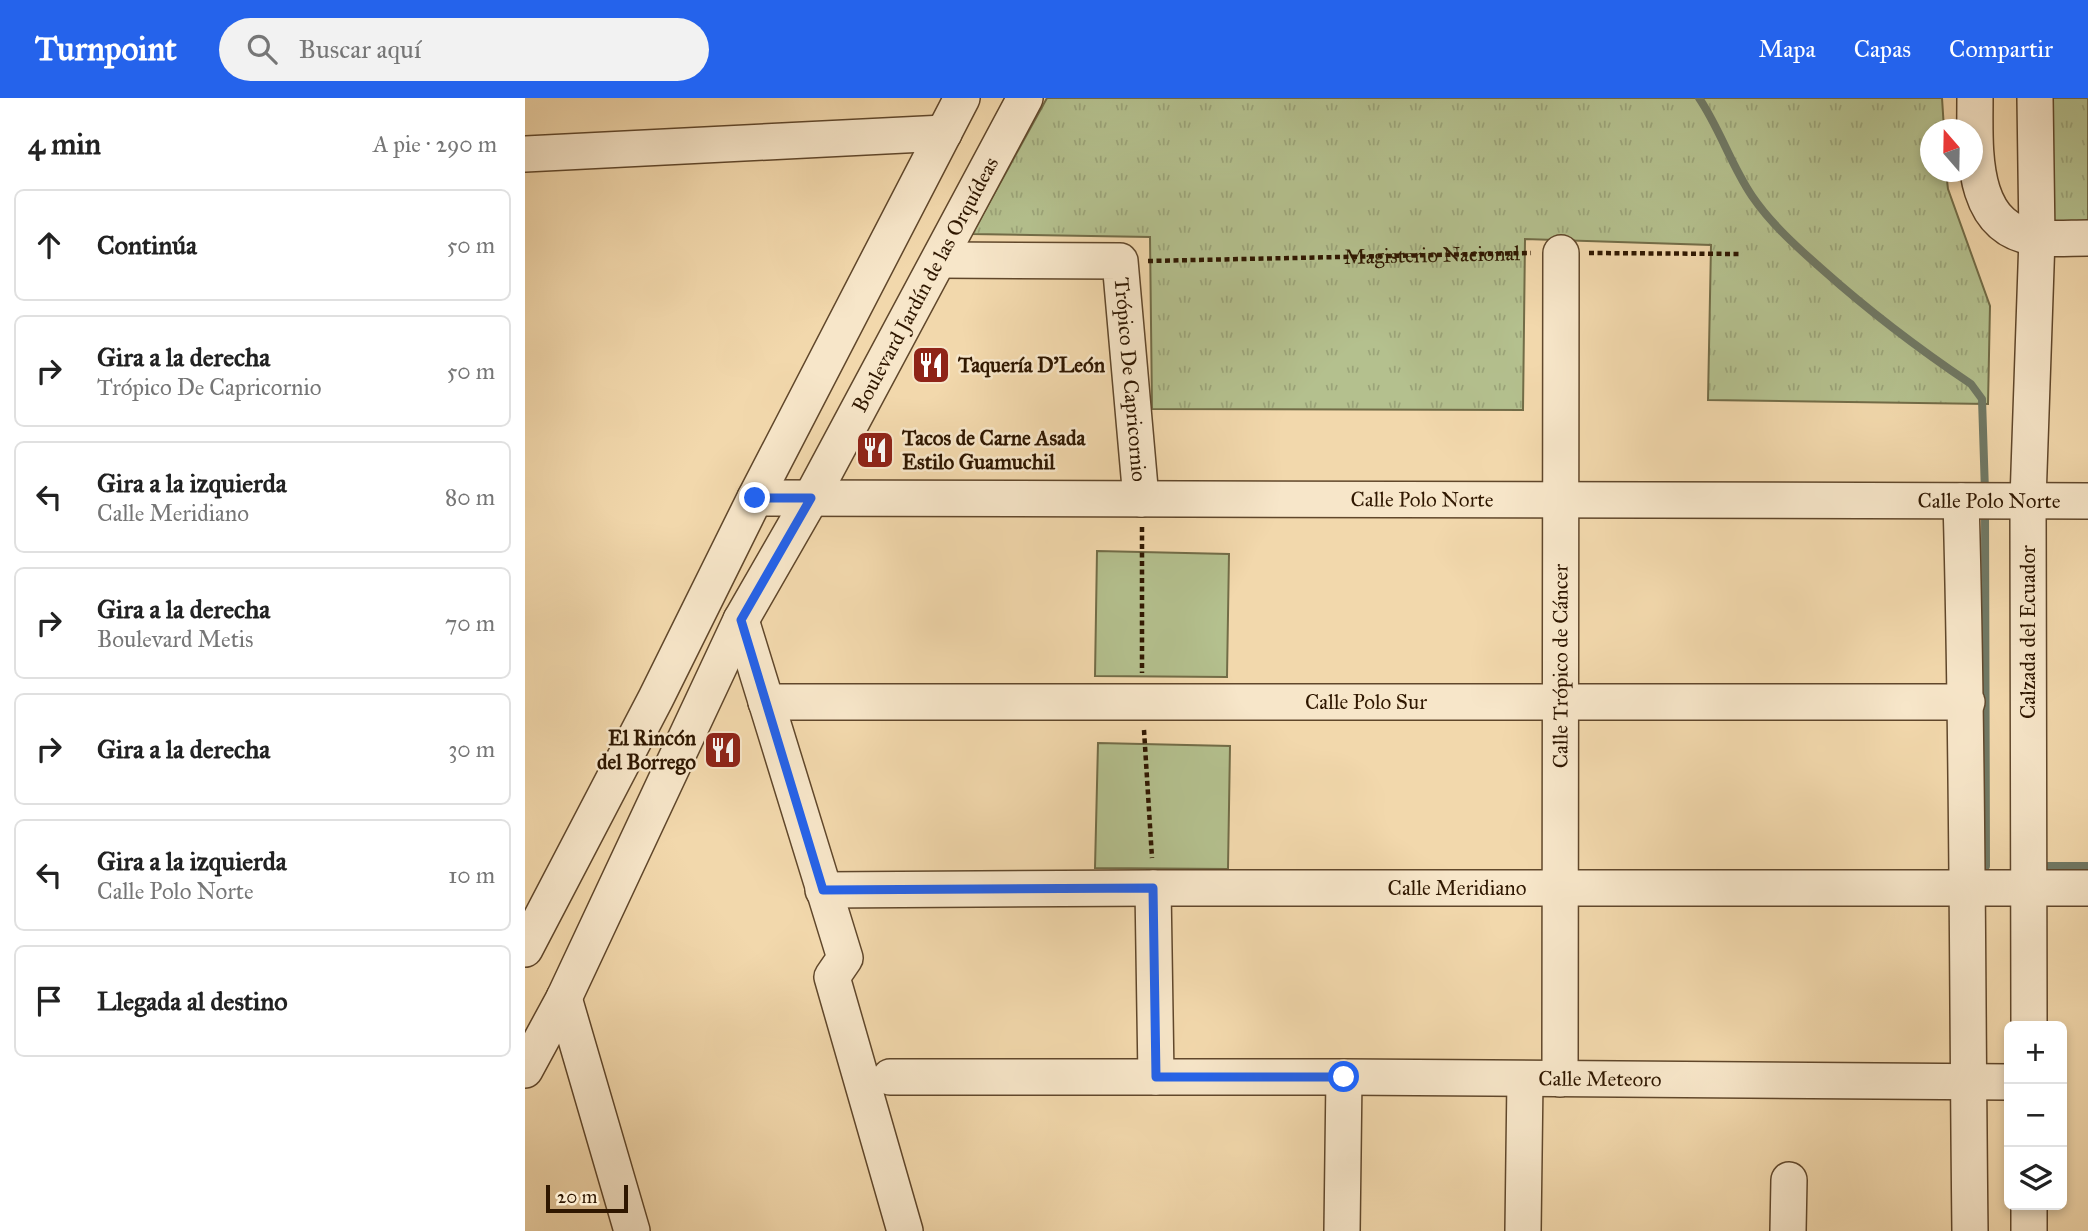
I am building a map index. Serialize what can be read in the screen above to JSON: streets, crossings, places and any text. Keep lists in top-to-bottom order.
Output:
{
  "streets": {
    "street": [
      "Boulevard Jardín de las Orquídeas",
      "Trópico De Capricornio",
      "Calle Polo Norte",
      "Calzada del Ecuador",
      "Calle Trópico de Cáncer",
      "Calle Polo Sur",
      "Calle Meridiano",
      "Calle Meteoro"
    ],
    "path": ["Magisterio Nacional"]
  },
  "crossings": [
    ["Magisterio Nacional", "Trópico De Capricornio"],
    ["Magisterio Nacional", "Calle Trópico de Cáncer"],
    ["Boulevard Jardín de las Orquídeas", "Calle Polo Norte"],
    ["Trópico De Capricornio", "Calle Polo Norte"],
    ["Calle Polo Norte", "Calzada del Ecuador"],
    ["Calle Polo Norte", "Calle Trópico de Cáncer"],
    ["Calzada del Ecuador", "Calle Meridiano"],
    ["Calle Trópico de Cáncer", "Calle Polo Sur"],
    ["Calle Trópico de Cáncer", "Calle Meridiano"],
    ["Calle Trópico de Cáncer", "Calle Meteoro"]
  ],
  "places": {
    "restaurant": ["Taquería D'León", "Tacos de Carne Asada Estilo Guamuchil", "El Rincón del Borrego"]
  },
  "scale_bar": "20 m",
  "north": "top",
  "page": {
    "header": "Turnpoint",
    "search": "Buscar aquí",
    "nav": ["Mapa", "Capas", "Compartir"],
    "heading": ["4 min", "A pie · 290 m"],
    "list": [
      ["Continúa", "50 m"],
      ["Gira a la derecha", "Trópico De Capricornio", "50 m"],
      ["Gira a la izquierda", "Calle Meridiano", "80 m"],
      ["Gira a la derecha", "Boulevard Metis", "70 m"],
      ["Gira a la derecha", "30 m"],
      ["Gira a la izquierda", "Calle Polo Norte", "10 m"],
      "Llegada al destino"
    ],
    "map_buttons": ["+", "−"],
    "scale": "20 m"
  }
}
